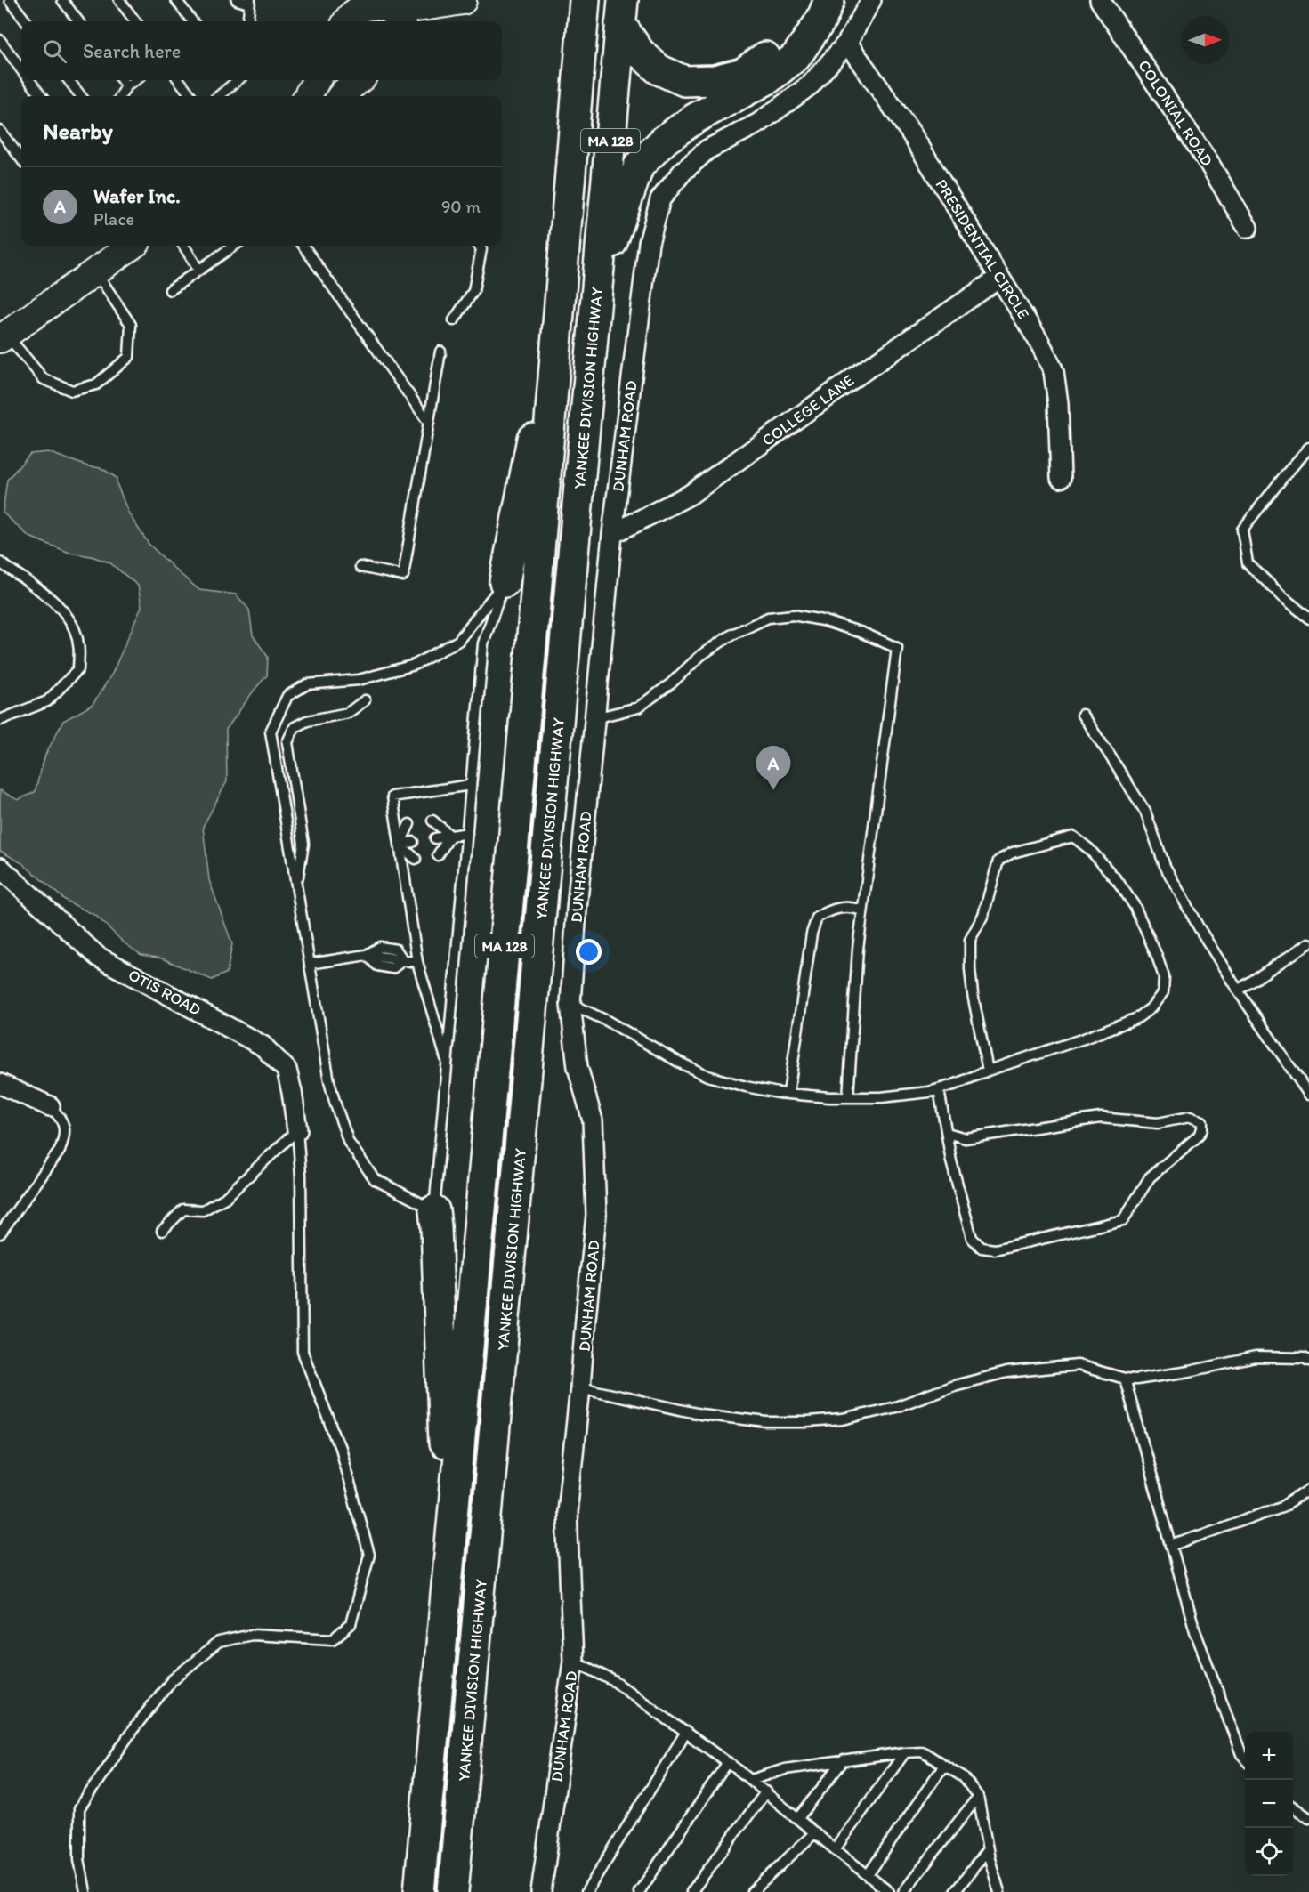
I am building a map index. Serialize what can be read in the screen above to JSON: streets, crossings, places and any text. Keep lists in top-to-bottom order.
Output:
{
  "streets": {
    "highway": ["MA 128", "YANKEE DIVISION HIGHWAY"],
    "street": [
      "COLONIAL ROAD",
      "PRESIDENTIAL CIRCLE",
      "COLLEGE LANE",
      "DUNHAM ROAD",
      "OTIS ROAD"
    ]
  },
  "crossings": [
    ["PRESIDENTIAL CIRCLE", "COLLEGE LANE"],
    ["PRESIDENTIAL CIRCLE", "DUNHAM ROAD"],
    ["COLLEGE LANE", "DUNHAM ROAD"]
  ],
  "north": "right",
  "page": {
    "search": "Search here",
    "heading": "Nearby",
    "list": [
      {
        "mark": "A",
        "name": "Wafer Inc.",
        "note": "Place",
        "value": "90 m"
      }
    ],
    "pins": "A",
    "map_buttons": ["+", "−"]
  }
}
